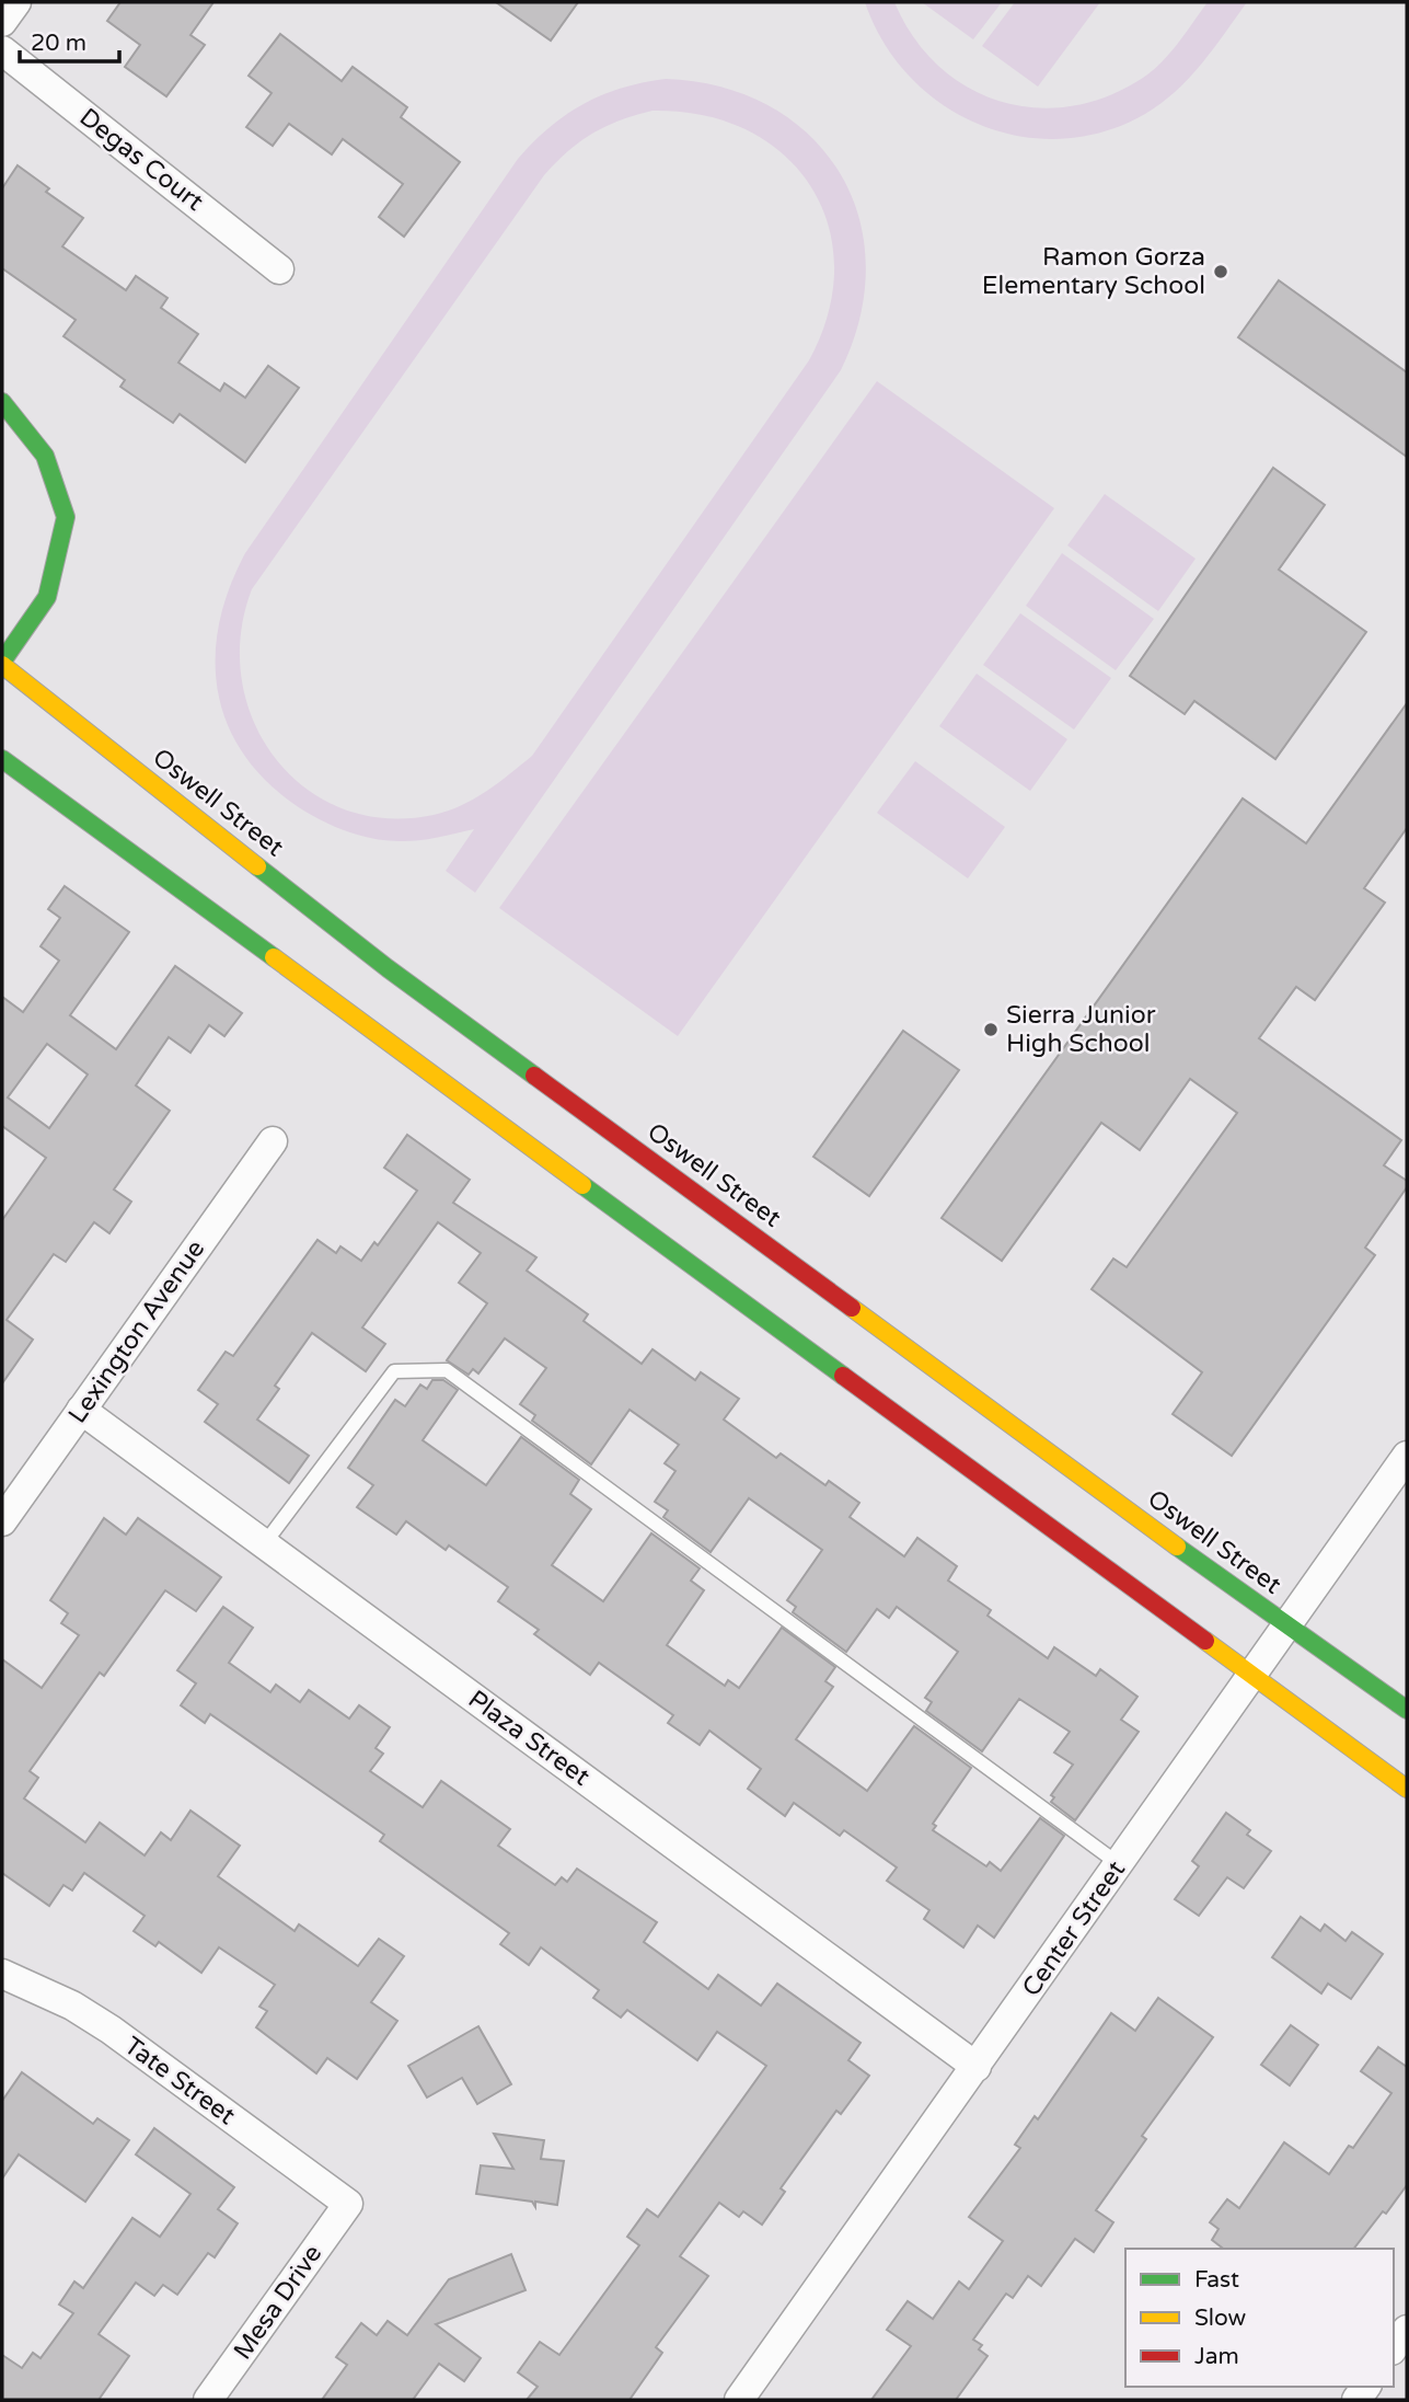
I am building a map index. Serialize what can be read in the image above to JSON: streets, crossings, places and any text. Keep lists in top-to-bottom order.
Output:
{
  "streets": {
    "main road": ["Oswell Street"],
    "street": [
      "Degas Court",
      "Lexington Avenue",
      "Plaza Street",
      "Center Street",
      "Tate Street",
      "Mesa Drive"
    ]
  },
  "crossings": [
    ["Oswell Street", "Center Street"],
    ["Lexington Avenue", "Plaza Street"],
    ["Plaza Street", "Center Street"],
    ["Tate Street", "Mesa Drive"]
  ],
  "places": ["Ramon Gorza Elementary School", "Sierra Junior High School"],
  "legend": ["Fast", "Slow", "Jam"],
  "scale_bar": "20 m"
}
